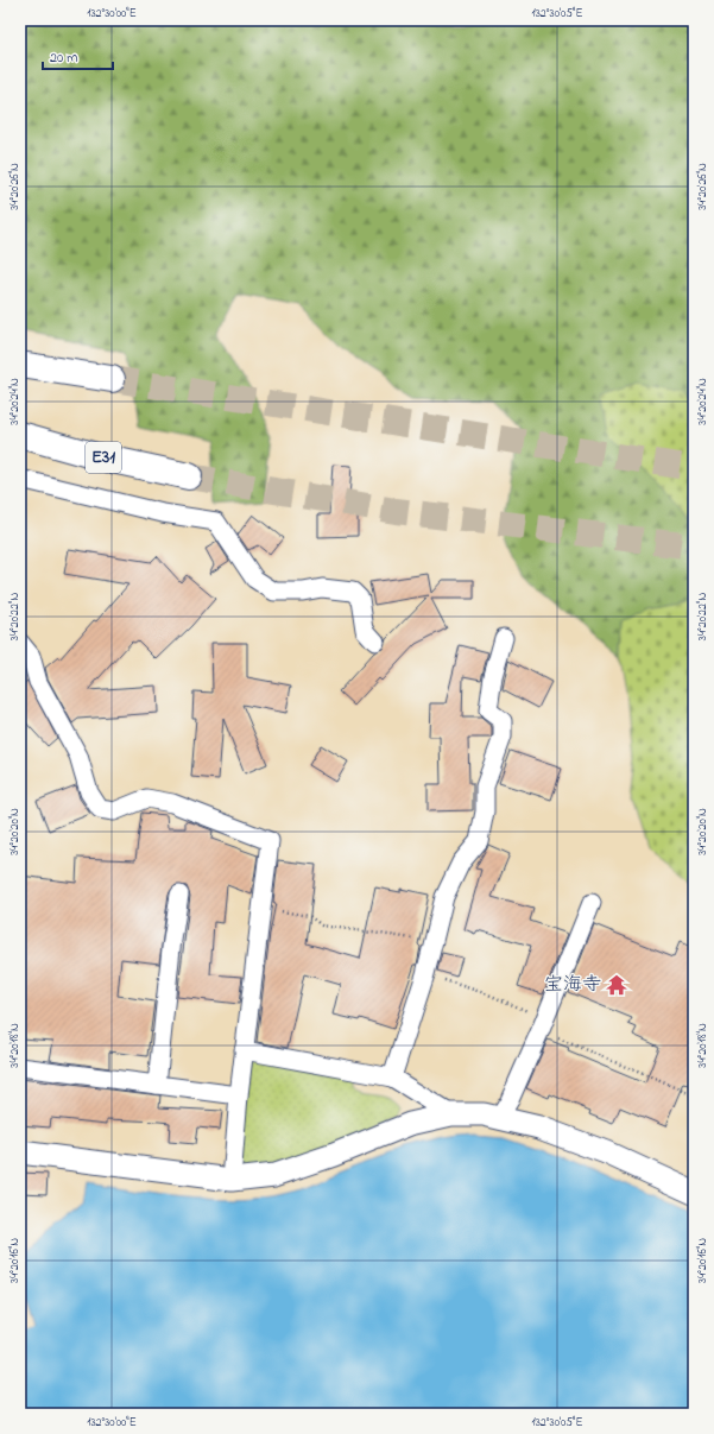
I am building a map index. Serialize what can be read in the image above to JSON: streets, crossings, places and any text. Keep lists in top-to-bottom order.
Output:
{
  "streets": {
    "highway": ["E31"]
  },
  "places": {
    "temple": ["宝海寺"]
  },
  "scale_bar": "20 m",
  "coordinates": [
    "132°30'00\"E",
    "132°30'05\"E",
    "34°20'26\"N",
    "34°20'24\"N",
    "34°20'22\"N",
    "34°20'20\"N",
    "34°20'18\"N",
    "34°20'16\"N"
  ]
}
